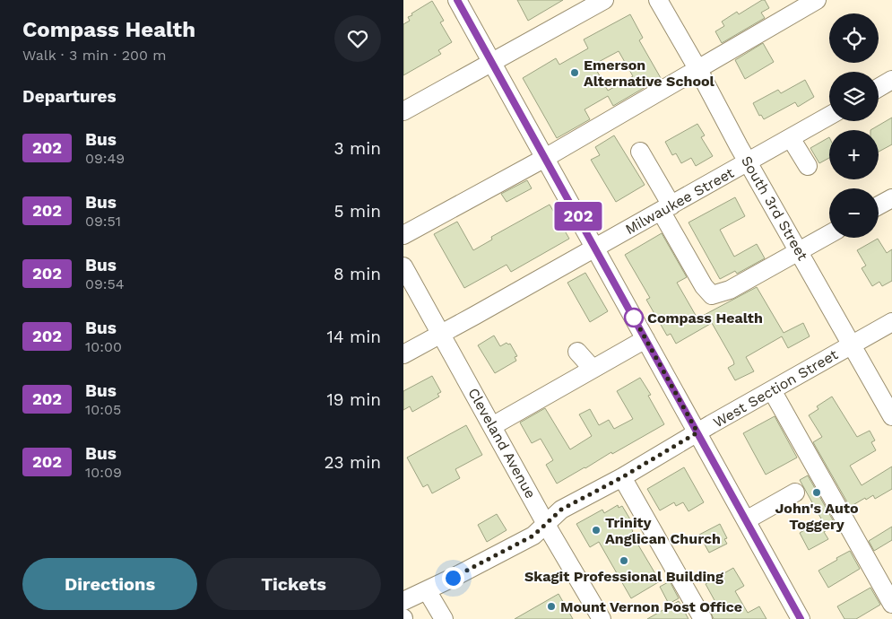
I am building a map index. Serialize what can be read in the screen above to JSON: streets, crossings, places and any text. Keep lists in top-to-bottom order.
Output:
{
  "streets": {
    "street": [
      "Milwaukee Street",
      "South 3rd Street",
      "West Section Street",
      "Cleveland Avenue"
    ]
  },
  "crossings": [
    ["Milwaukee Street", "South 3rd Street"],
    ["Milwaukee Street", "Cleveland Avenue"],
    ["South 3rd Street", "West Section Street"],
    ["West Section Street", "Cleveland Avenue"]
  ],
  "places": [
    "Emerson Alternative School",
    "Compass Health",
    "John's Auto Toggery",
    "Trinity Anglican Church",
    "Skagit Professional Building",
    "Mount Vernon Post Office"
  ],
  "lines": ["bus line 202"],
  "page": {
    "heading": [
      ["Compass Health", "Walk · 3 min · 200 m"],
      "Departures"
    ],
    "on_map": "202",
    "map_buttons": ["+", "−"],
    "list": [
      {
        "mark": "202",
        "name": "Bus",
        "note": "09:49",
        "value": "3 min"
      },
      {
        "mark": "202",
        "name": "Bus",
        "note": "09:51",
        "value": "5 min"
      },
      {
        "mark": "202",
        "name": "Bus",
        "note": "09:54",
        "value": "8 min"
      },
      {
        "mark": "202",
        "name": "Bus",
        "note": "10:00",
        "value": "14 min"
      },
      {
        "mark": "202",
        "name": "Bus",
        "note": "10:05",
        "value": "19 min"
      },
      {
        "mark": "202",
        "name": "Bus",
        "note": "10:09",
        "value": "23 min"
      }
    ],
    "buttons": ["Directions", "Tickets"]
  }
}
